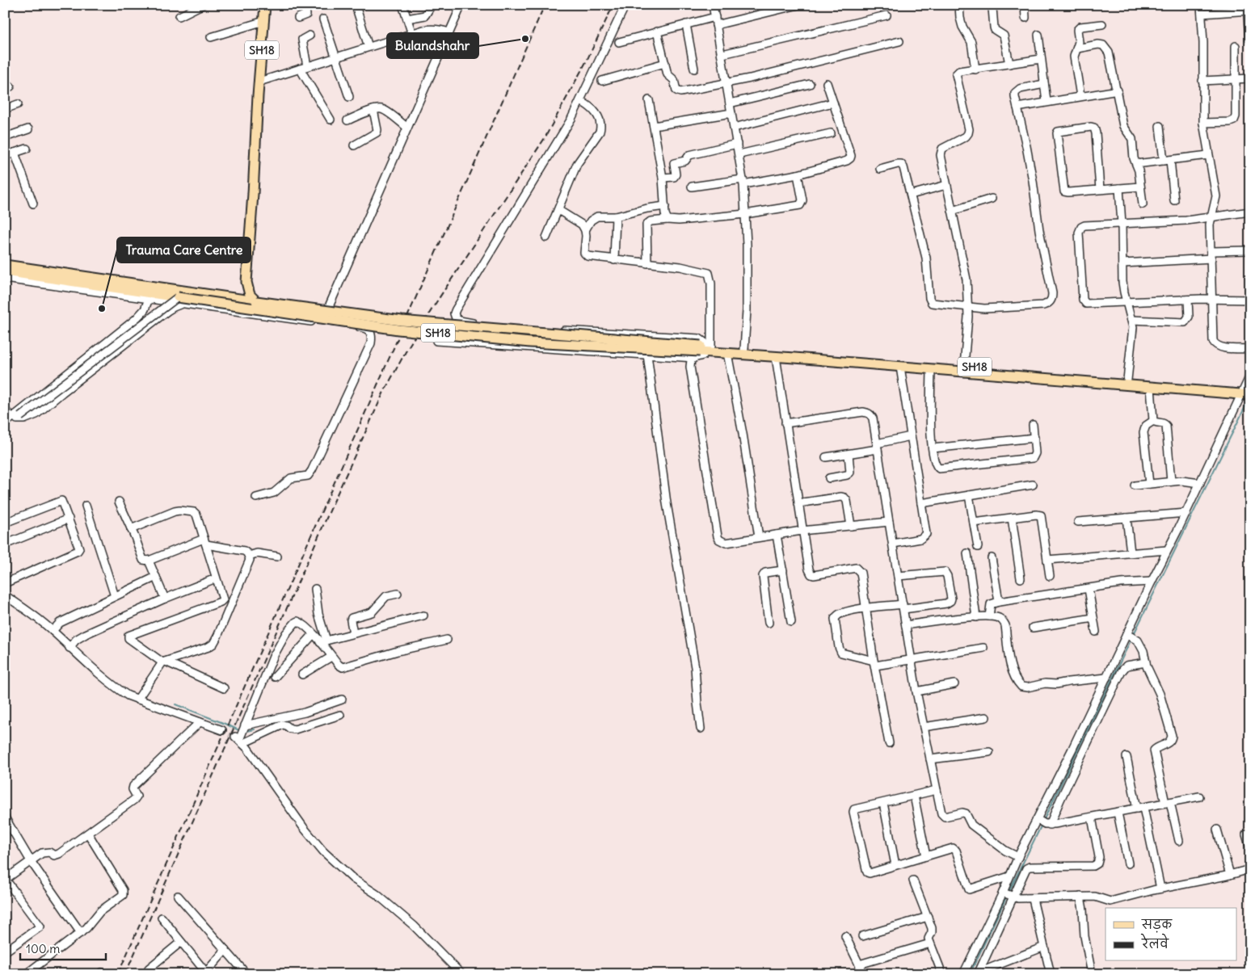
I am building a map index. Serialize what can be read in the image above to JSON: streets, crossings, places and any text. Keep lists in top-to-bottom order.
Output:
{
  "streets": {
    "main road": ["SH18"]
  },
  "places": ["Bulandshahr", "Trauma Care Centre"],
  "legend": ["सड़क", "रेलवे"],
  "scale_bar": "100 m"
}
